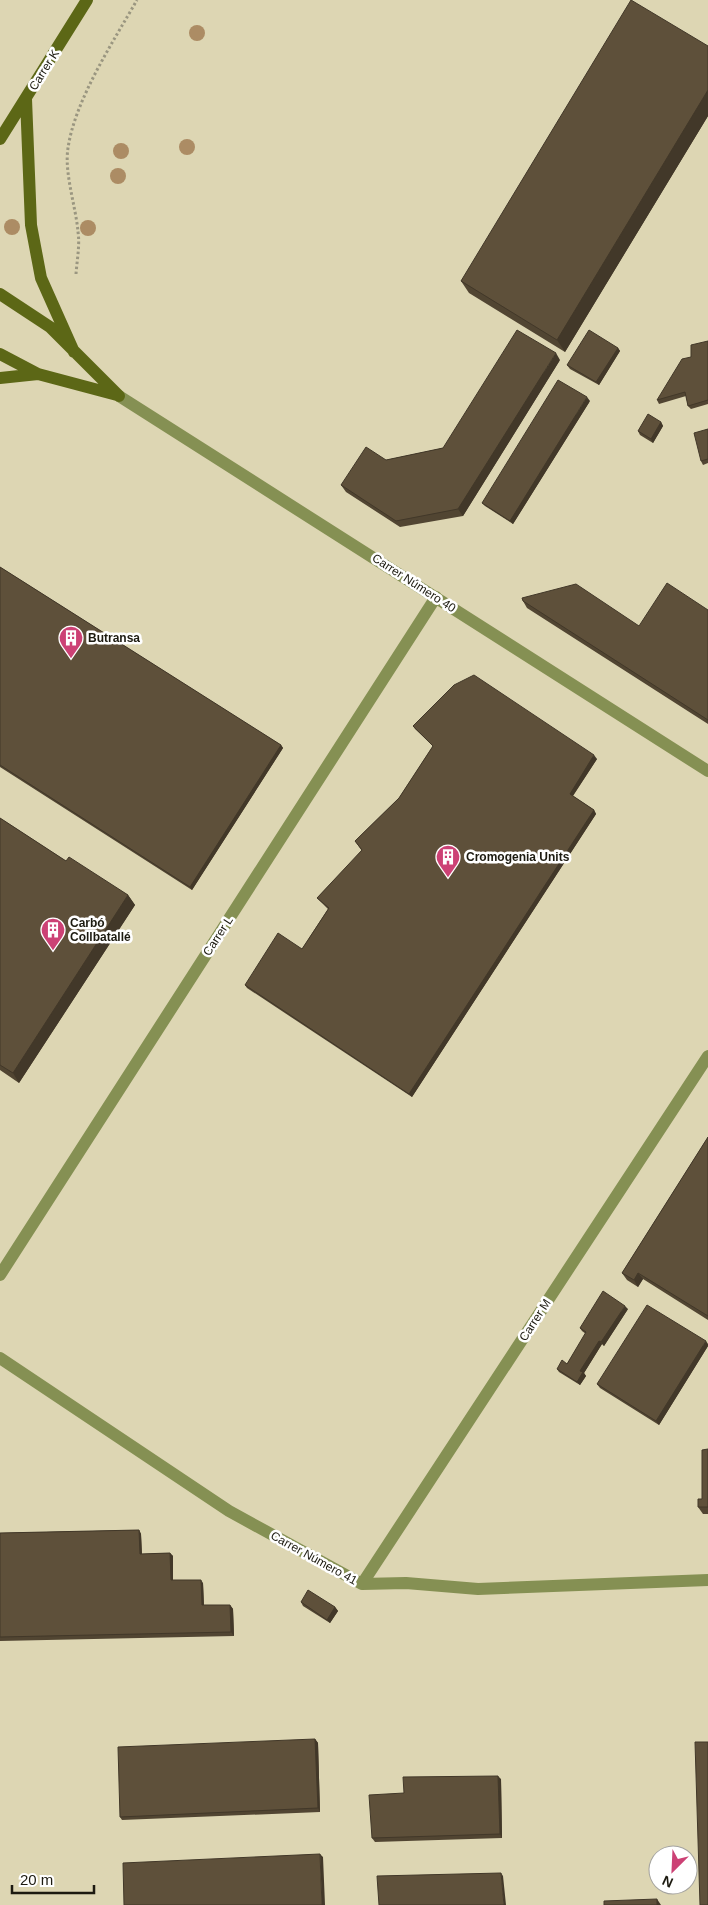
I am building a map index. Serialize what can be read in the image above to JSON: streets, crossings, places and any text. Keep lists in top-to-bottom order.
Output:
{
  "streets": {
    "main road": ["Carrer K"],
    "street": [
      "Carrer Número 40",
      "Carrer L",
      "Carrer M",
      "Carrer Número 41"
    ]
  },
  "crossings": [
    ["Carrer Número 40", "Carrer L"],
    ["Carrer M", "Carrer Número 41"]
  ],
  "places": {
    "building": ["Butransa", "Cromogenia Units", "Carbó Collbatallé"]
  },
  "scale_bar": "20 m",
  "north": "bottom left"
}
